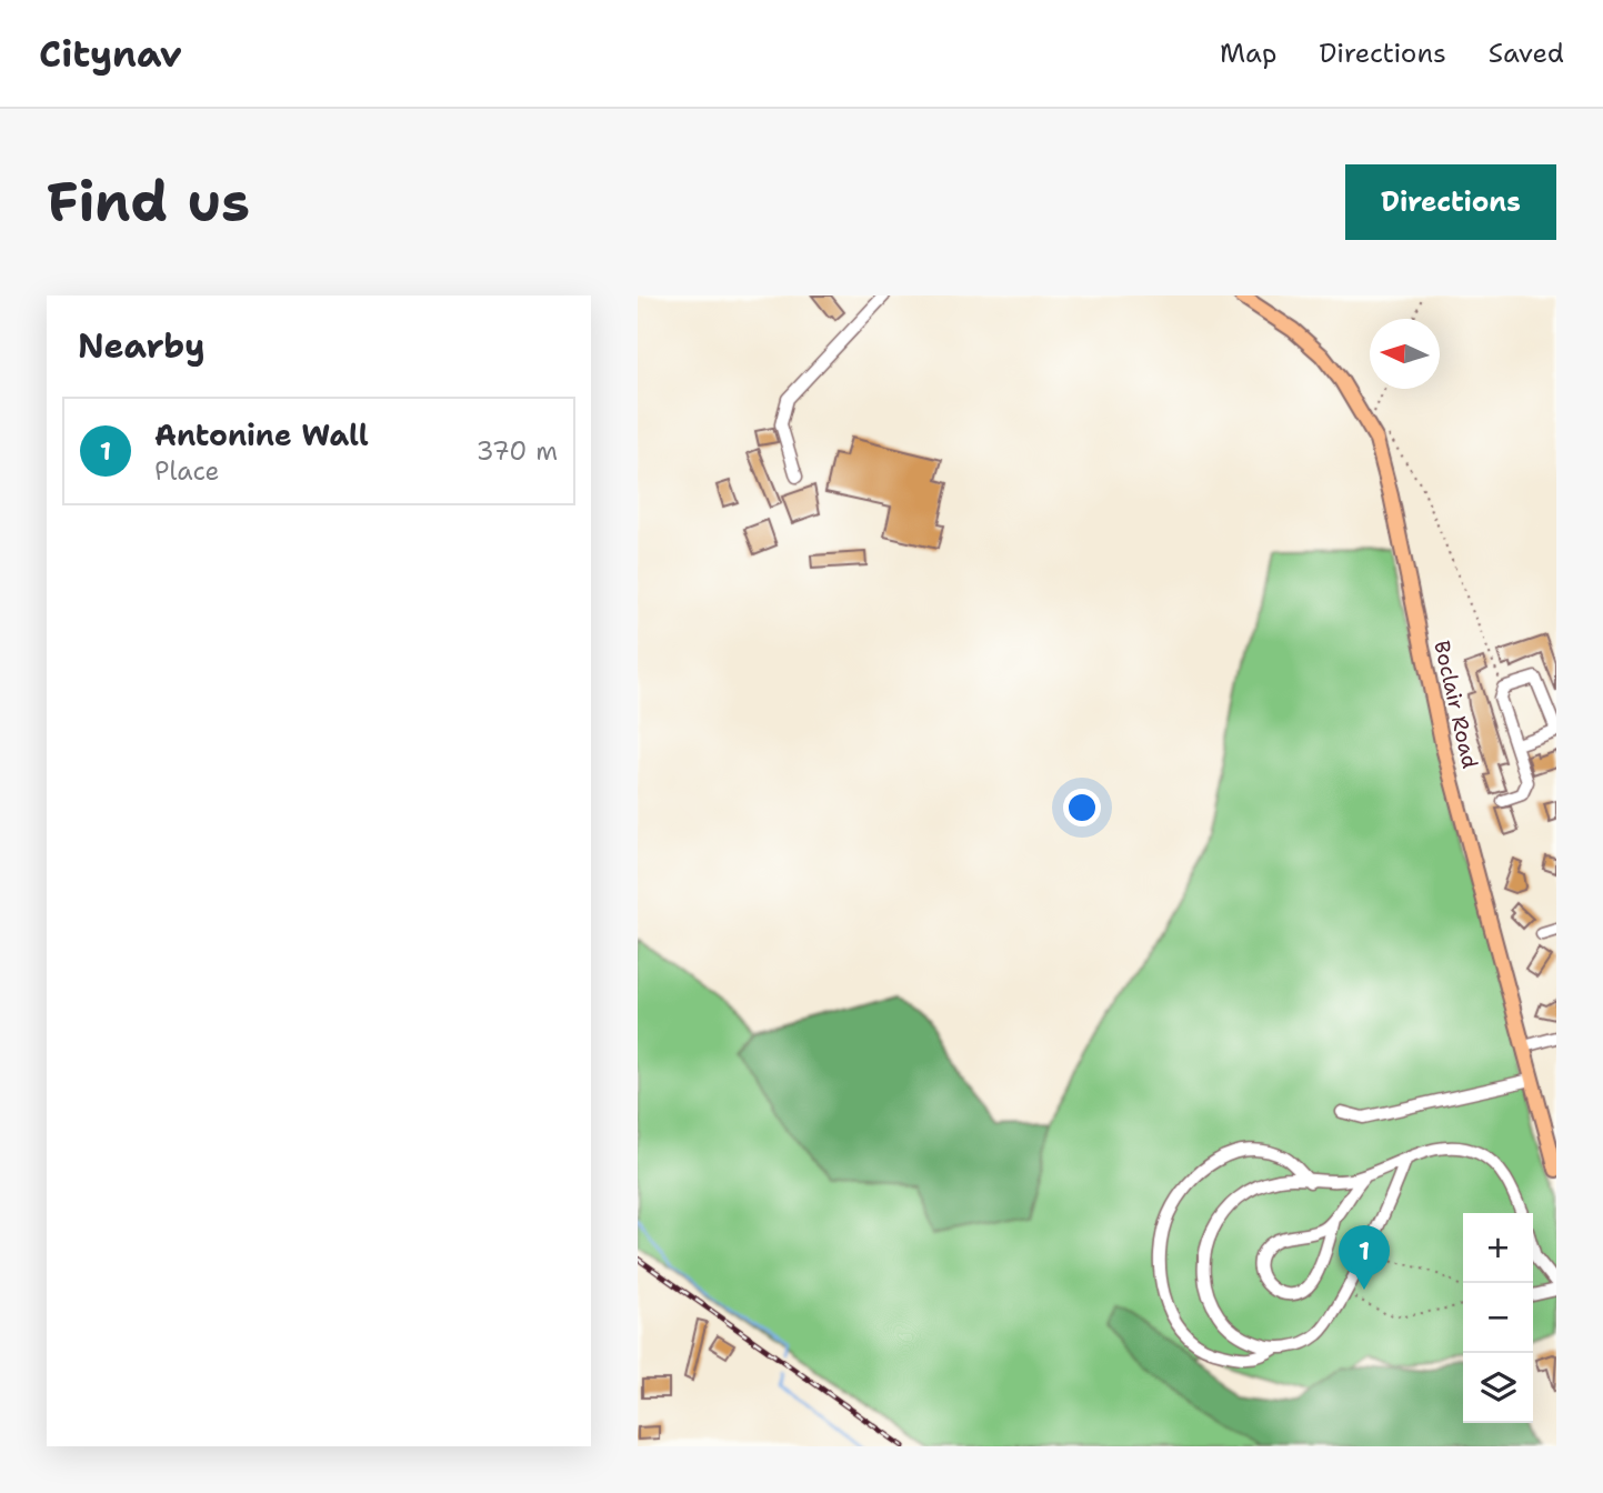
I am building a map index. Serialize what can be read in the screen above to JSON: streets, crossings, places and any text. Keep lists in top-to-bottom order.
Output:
{
  "streets": {
    "main road": ["Boclair Road"]
  },
  "north": "left",
  "page": {
    "header": "Citynav",
    "nav": ["Map", "Directions", "Saved"],
    "buttons": "Directions",
    "title": "Find us",
    "heading": "Nearby",
    "list": [
      {
        "mark": "1",
        "name": "Antonine Wall",
        "note": "Place",
        "value": "370 m"
      }
    ],
    "map_buttons": ["+", "−"],
    "pins": "1"
  }
}
